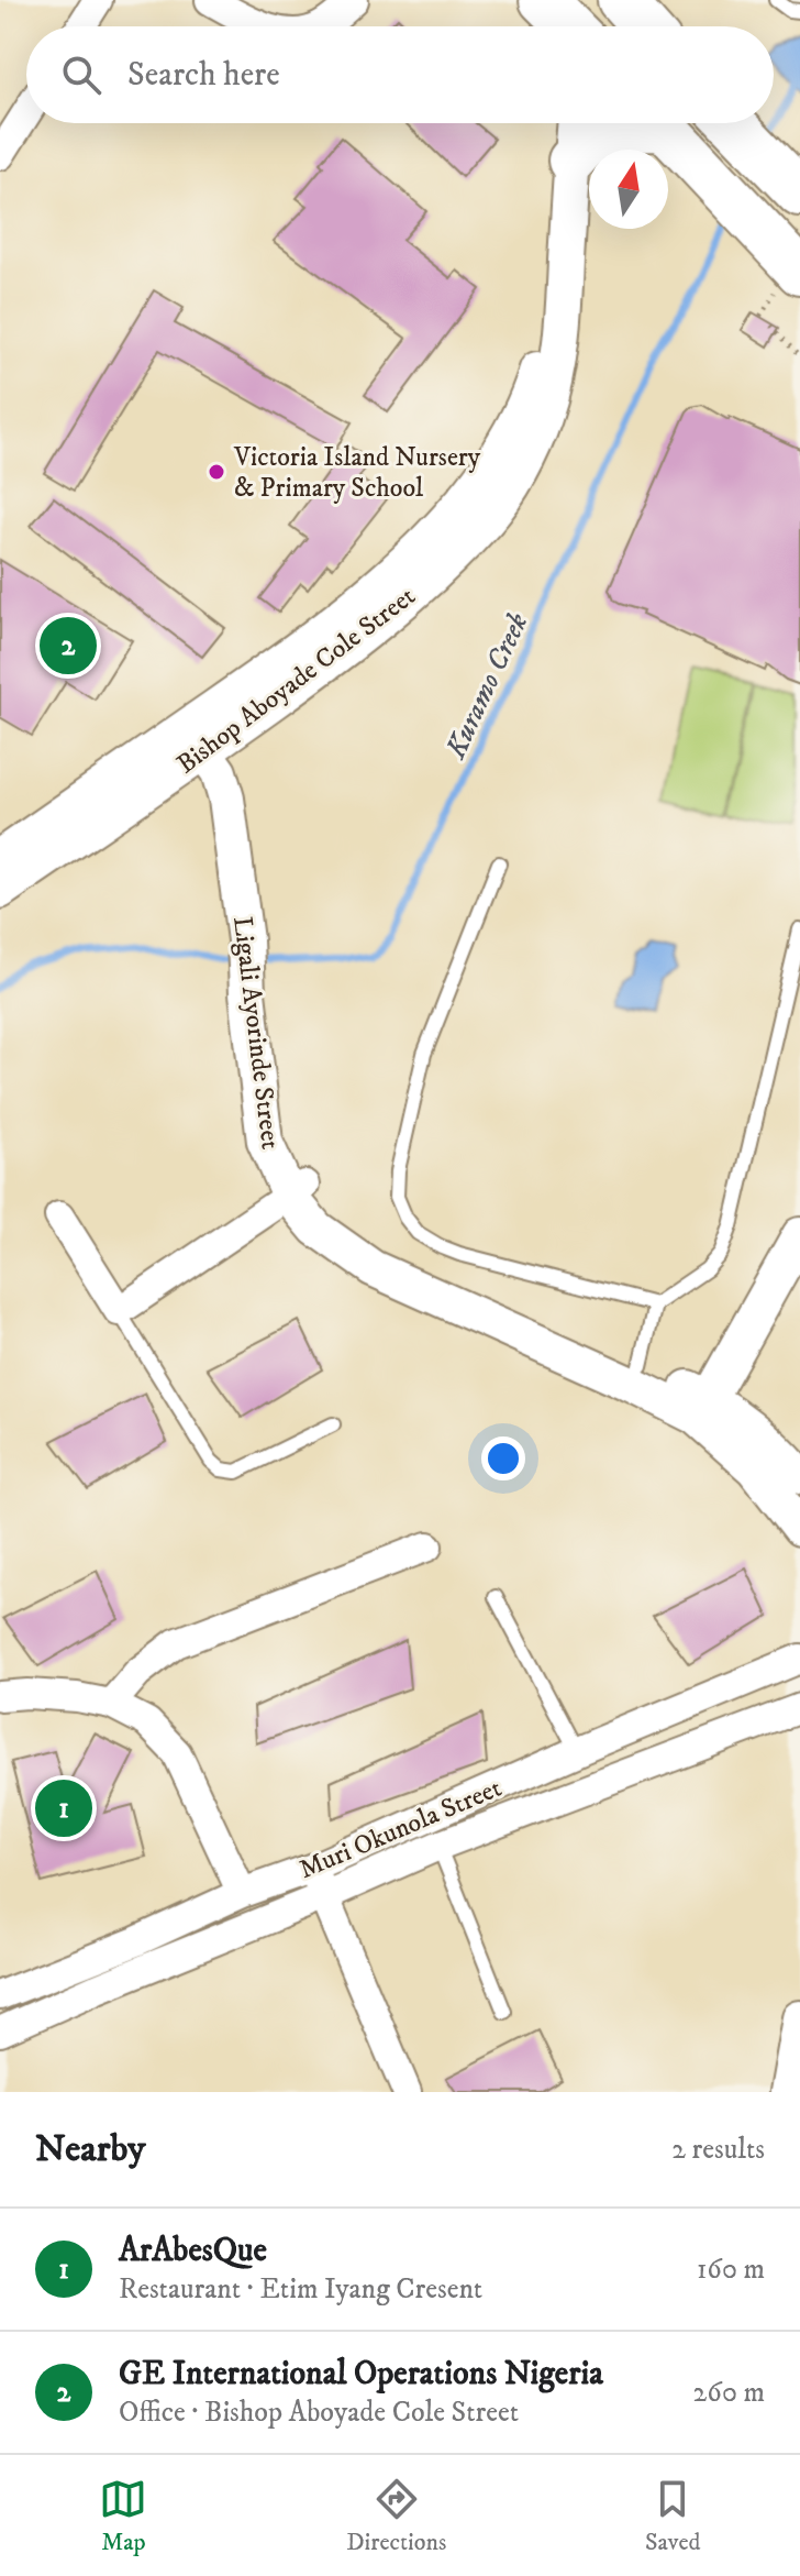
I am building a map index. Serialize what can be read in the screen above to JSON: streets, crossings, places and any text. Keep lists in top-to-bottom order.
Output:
{
  "streets": {
    "street": ["Bishop Aboyade Cole Street", "Ligali Ayorinde Street", "Muri Okunola Street"]
  },
  "crossings": [
    ["Bishop Aboyade Cole Street", "Ligali Ayorinde Street"]
  ],
  "water": ["Kuramo Creek"],
  "places": ["Victoria Island Nursery & Primary School"],
  "north": "top",
  "page": {
    "search": "Search here",
    "pins": ["2", "1"],
    "heading": ["Nearby", "2 results"],
    "list": [
      {
        "mark": "1",
        "name": "ArAbesQue",
        "note": "Restaurant · Etim Iyang Cresent",
        "value": "160 m"
      },
      {
        "mark": "2",
        "name": "GE International Operations Nigeria",
        "note": "Office · Bishop Aboyade Cole Street",
        "value": "260 m"
      }
    ],
    "nav": ["Map", "Directions", "Saved"]
  }
}
